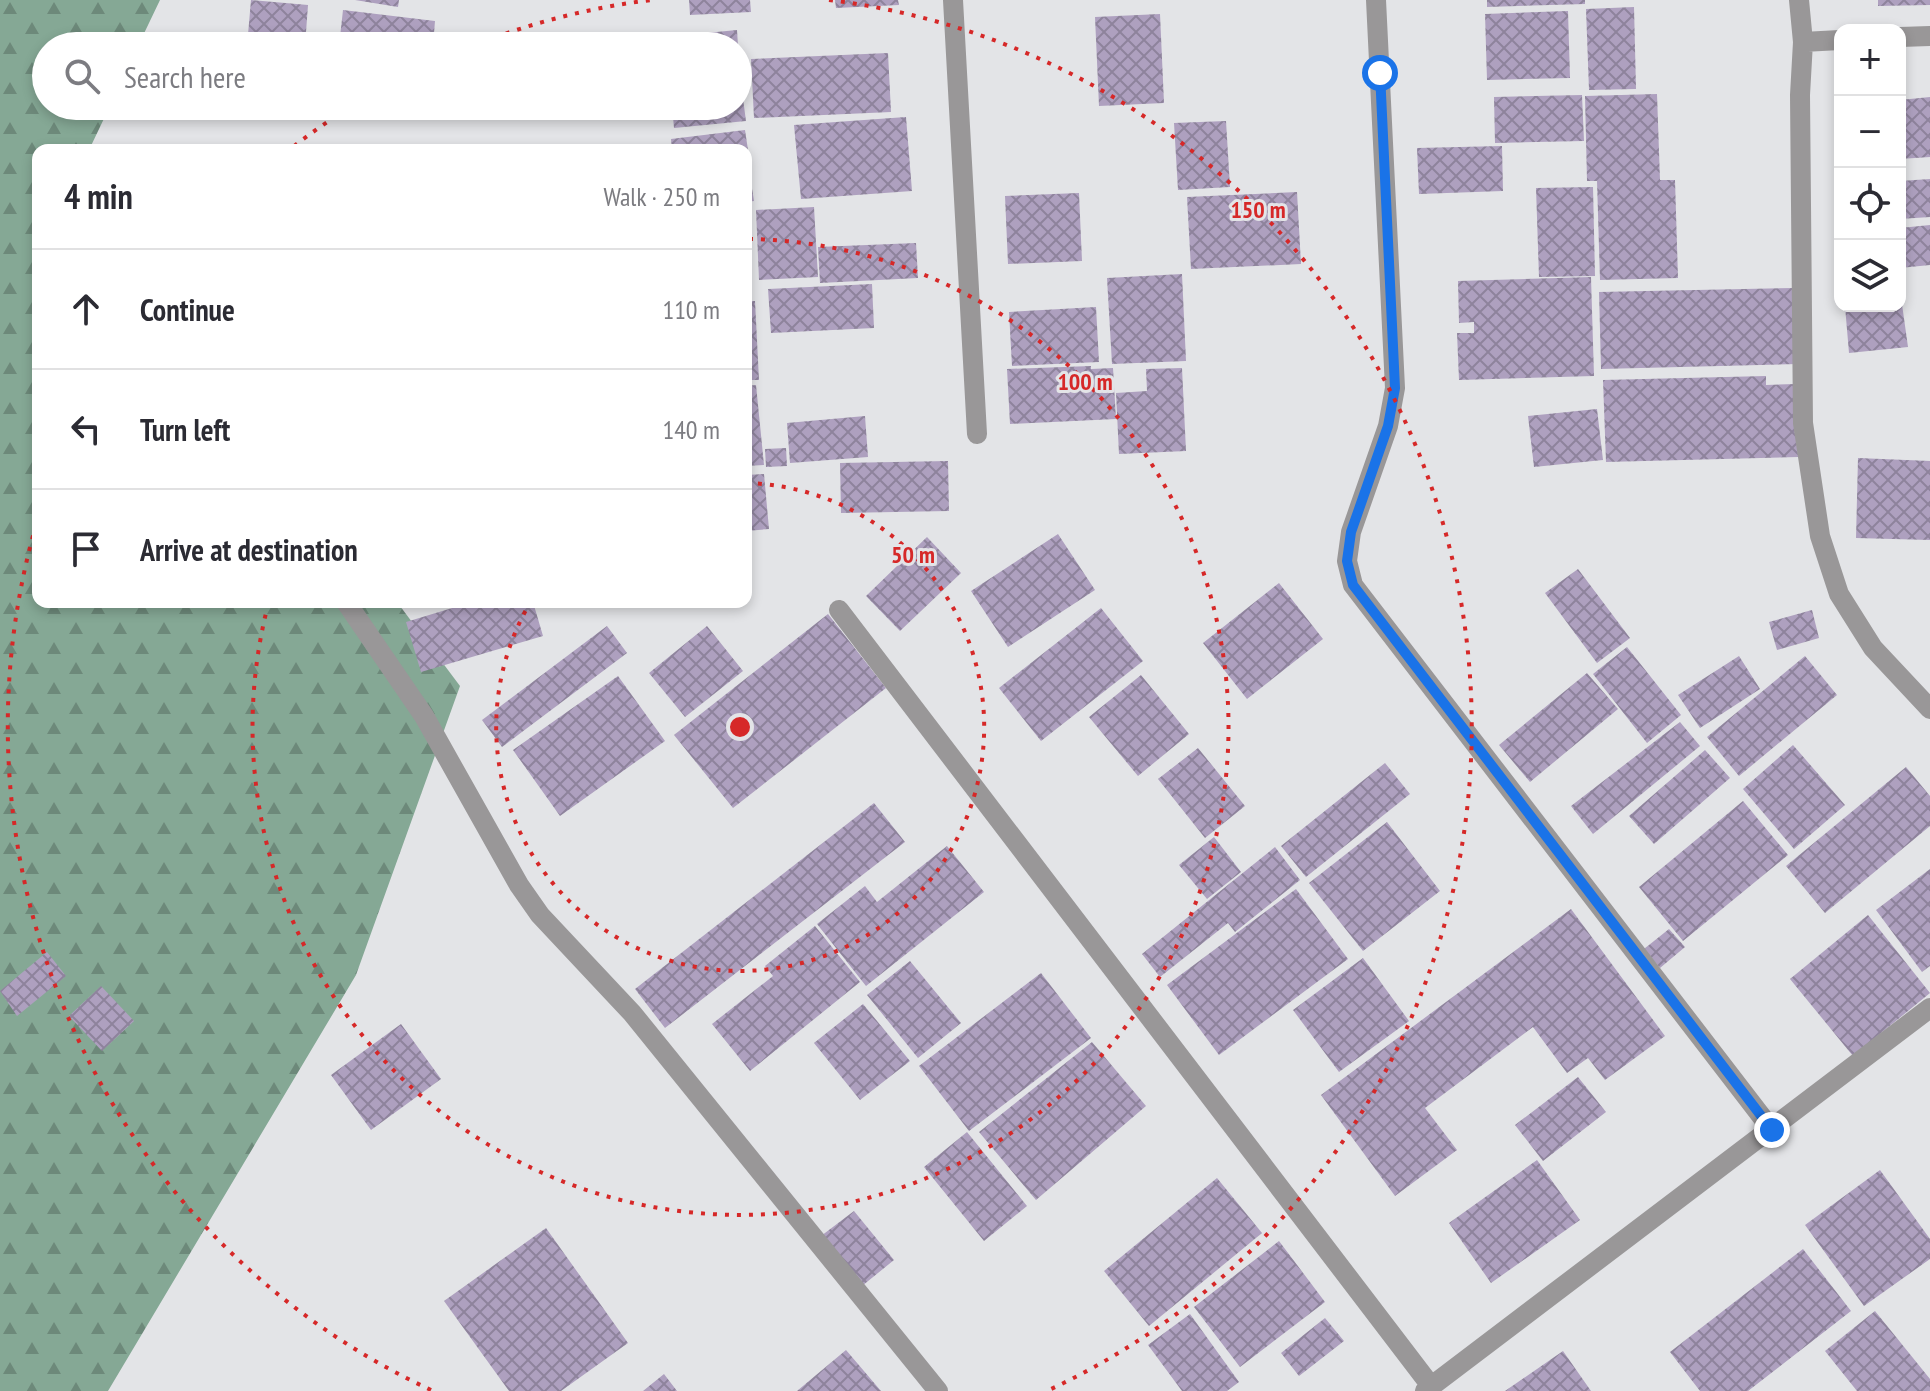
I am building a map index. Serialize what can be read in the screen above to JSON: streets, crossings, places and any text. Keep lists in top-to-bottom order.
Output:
{
  "page": {
    "map_buttons": ["+", "−"],
    "search": "Search here",
    "heading": ["4 min", "Walk · 250 m"],
    "list": [
      ["Continue", "110 m"],
      ["Turn left", "140 m"],
      "Arrive at destination"
    ]
  },
  "rings": ["150 m", "100 m", "50 m"]
}
